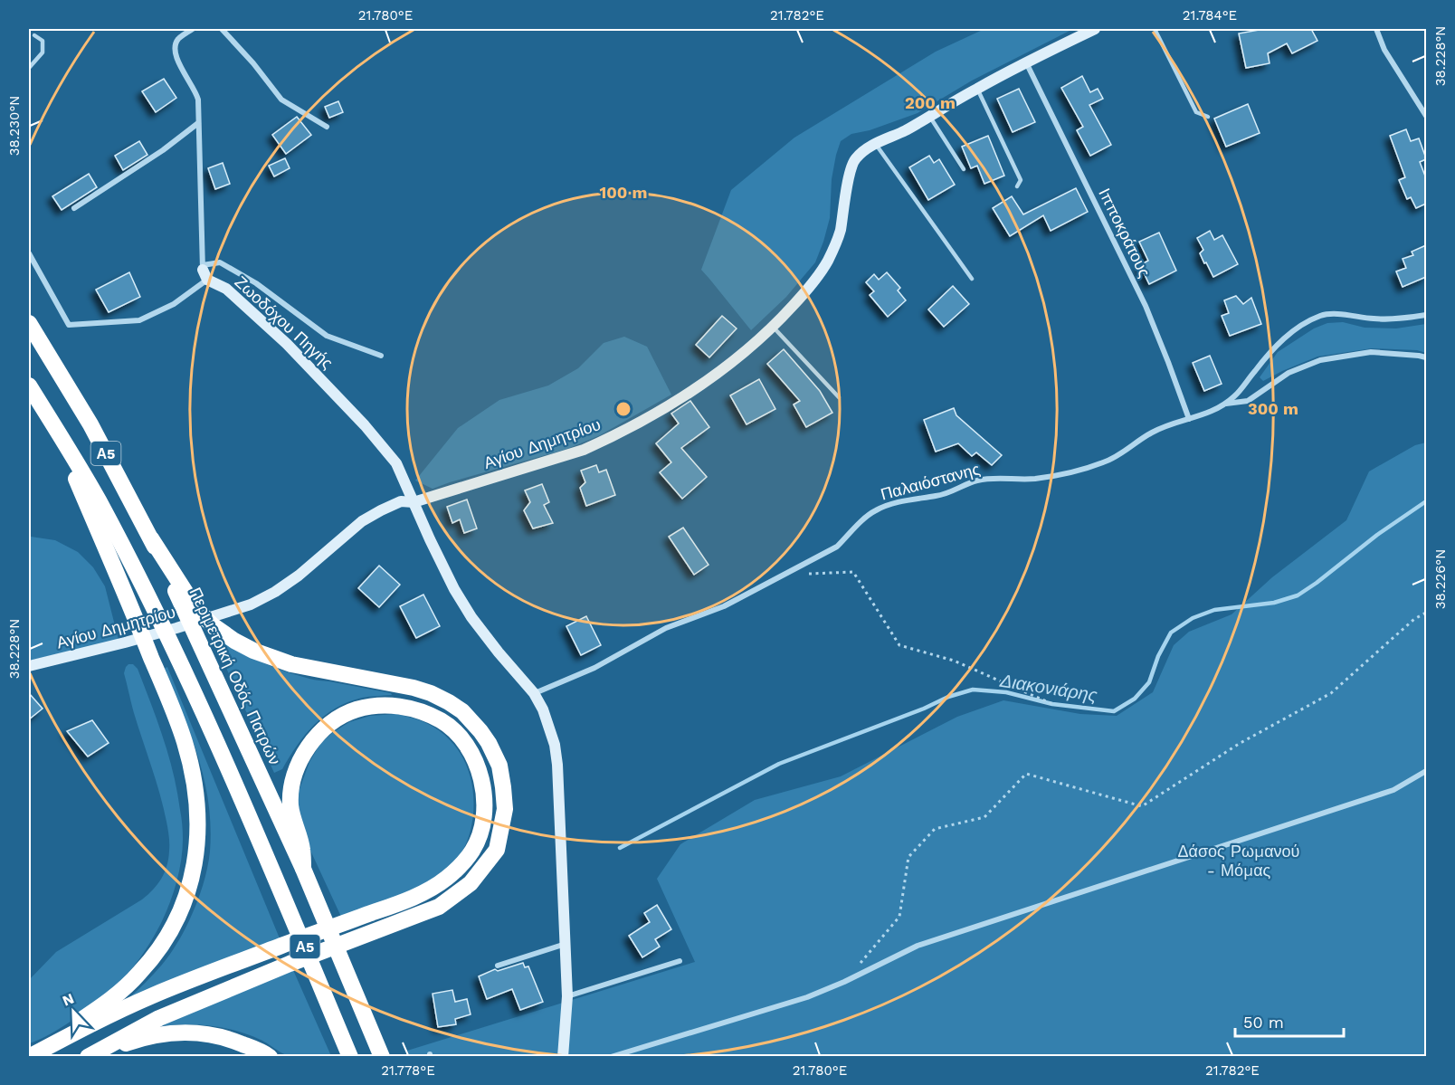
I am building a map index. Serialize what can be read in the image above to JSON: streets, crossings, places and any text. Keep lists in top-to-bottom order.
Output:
{
  "streets": {
    "highway": ["Α5", "Περιμετρική Οδός Πατρών"],
    "main road": ["Ζωοδόχου Πηγής", "Αγίου Δημητρίου"],
    "street": ["Ιπποκράτους", "Παλαιόστανης"]
  },
  "crossings": [
    ["Ιπποκράτους", "Αγίου Δημητρίου"],
    ["Ιπποκράτους", "Παλαιόστανης"],
    ["Ζωοδόχου Πηγής", "Αγίου Δημητρίου"],
    ["Ζωοδόχου Πηγής", "Παλαιόστανης"],
    ["Α5", "Περιμετρική Οδός Πατρών"]
  ],
  "water": ["Διακονιάρης"],
  "parks": ["Δάσος Ρωμανού - Μόμας"],
  "scale_bar": "50 m",
  "north": "top left",
  "coordinates": [
    "21.780°E",
    "21.782°E",
    "21.784°E",
    "38.228°N",
    "38.230°N",
    "38.226°N",
    "21.778°E"
  ],
  "rings": ["200 m", "100 m", "300 m"]
}
